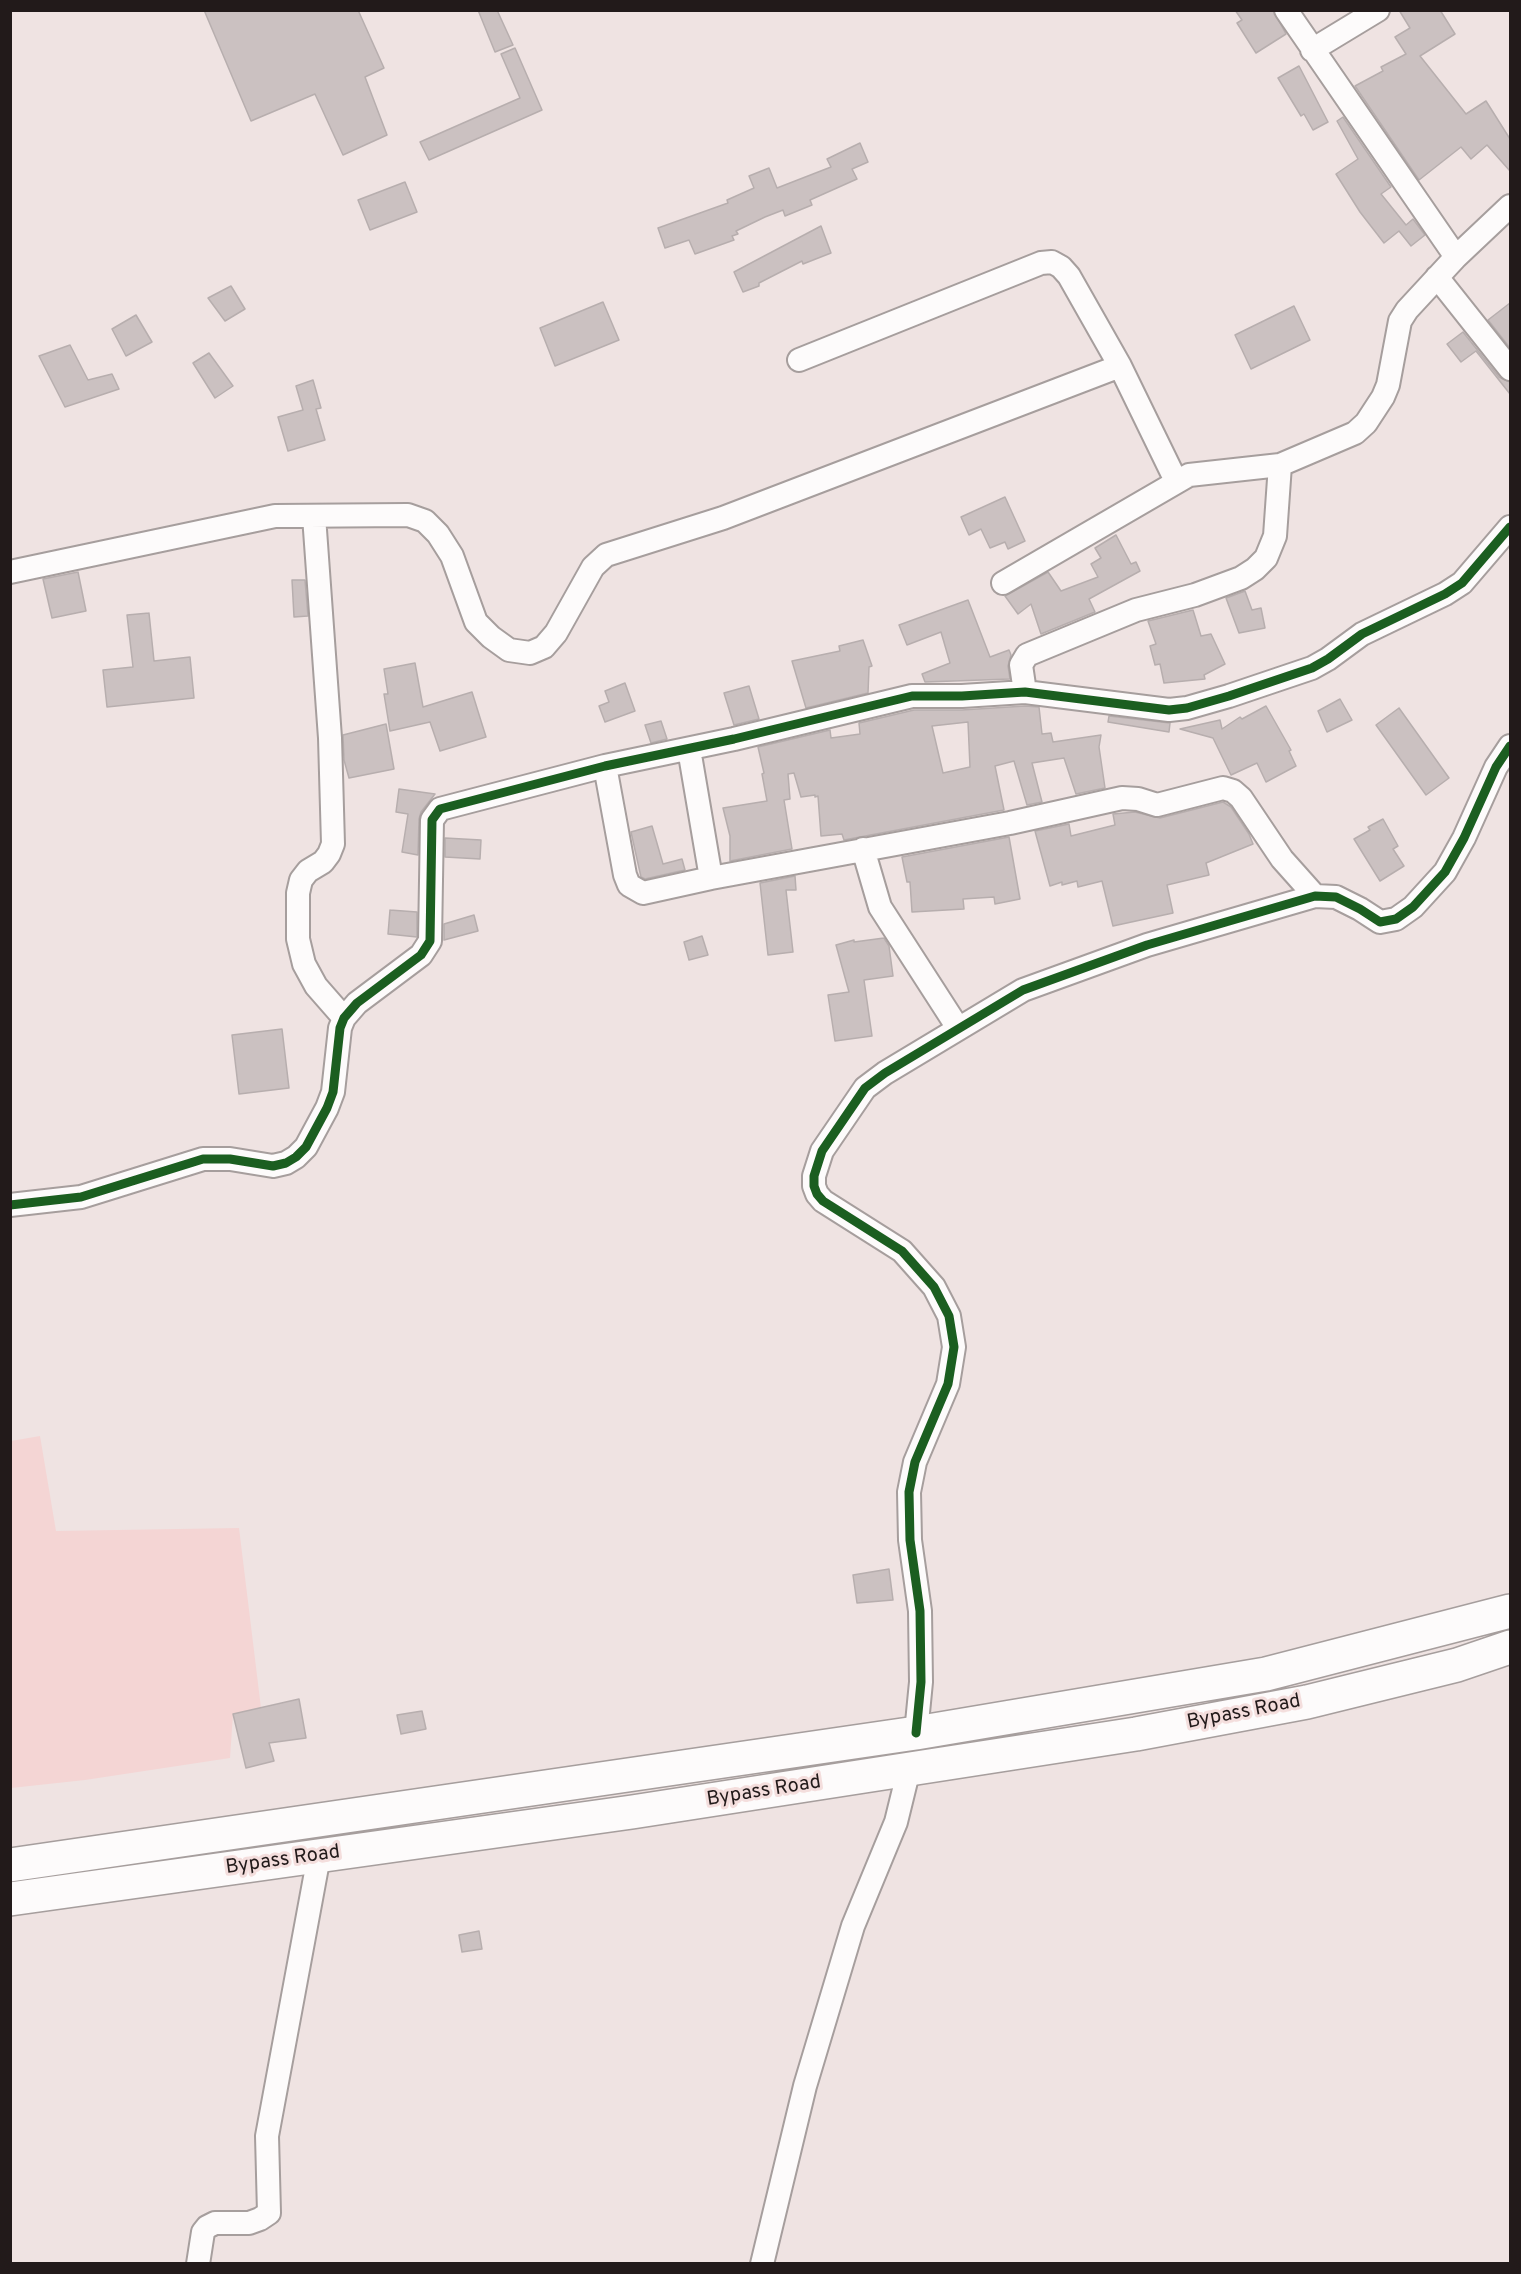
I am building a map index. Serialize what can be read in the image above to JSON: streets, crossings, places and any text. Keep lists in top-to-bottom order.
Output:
{
  "streets": {
    "main road": ["Bypass Road"]
  }
}
